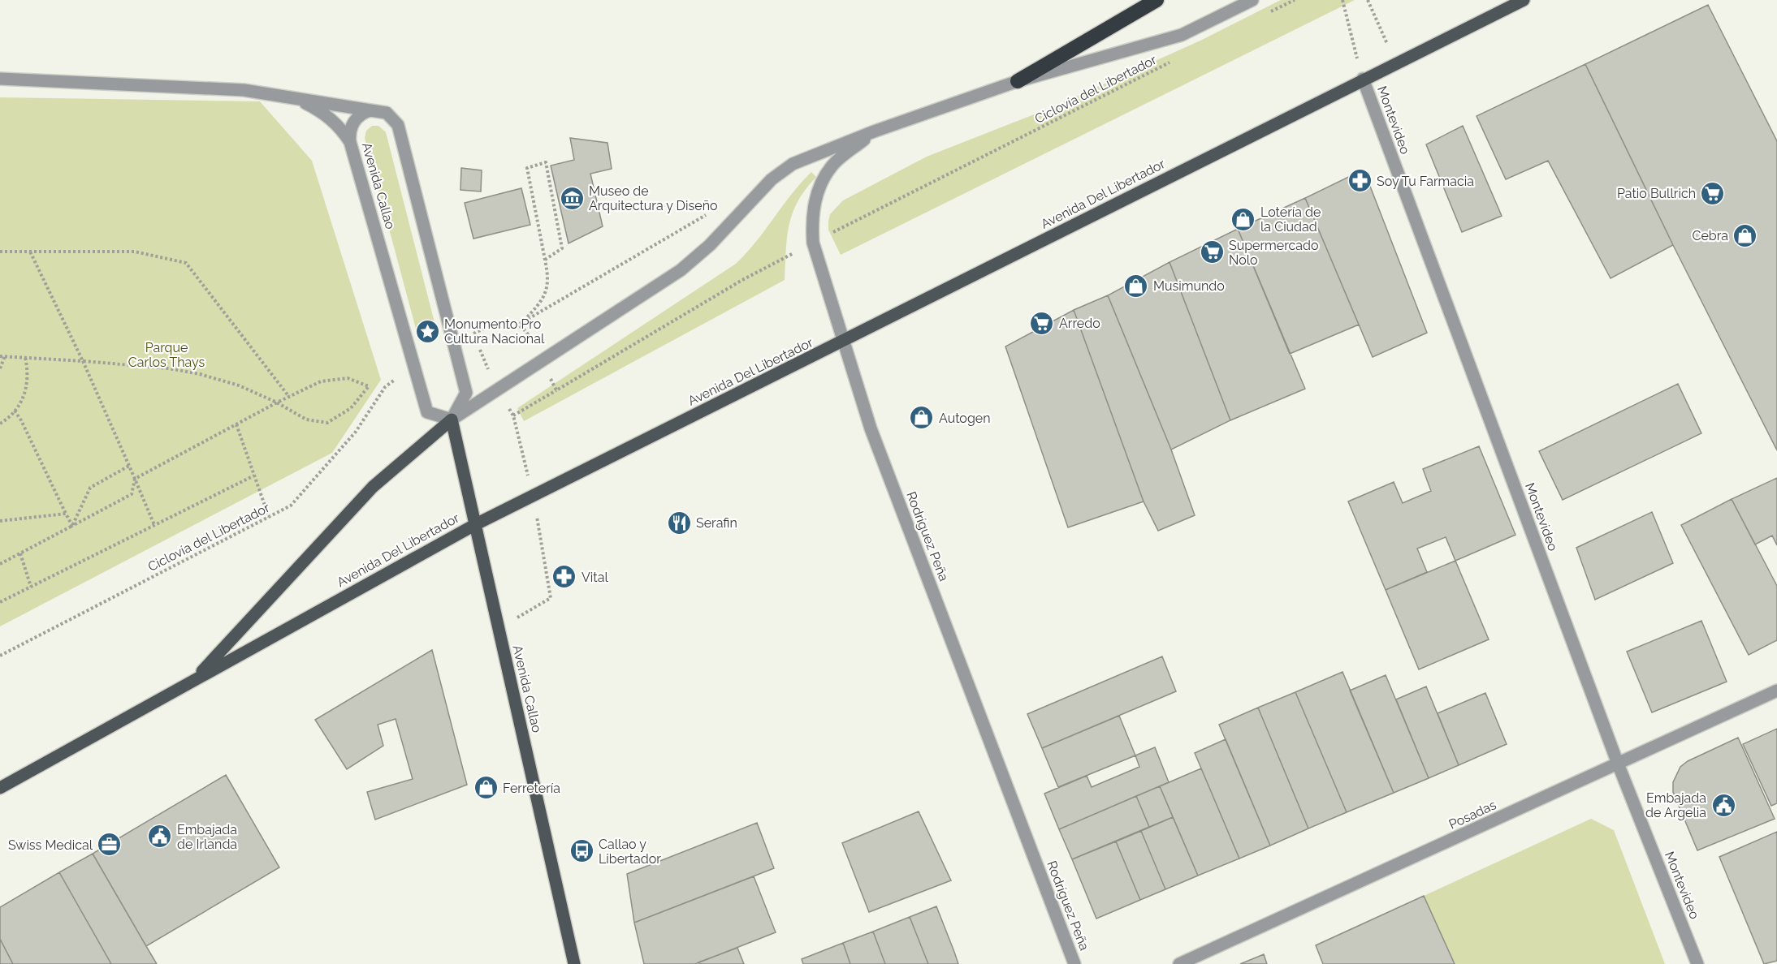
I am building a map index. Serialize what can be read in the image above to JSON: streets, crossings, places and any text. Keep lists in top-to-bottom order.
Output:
{
  "streets": {
    "main road": ["Avenida Callao", "Avenida Del Libertador"],
    "street": ["Montevideo", "Rodríguez Peña", "Posadas"],
    "path": ["Ciclovía del Libertador"]
  },
  "crossings": [
    ["Montevideo", "Avenida Del Libertador"],
    ["Montevideo", "Posadas"],
    ["Avenida Callao", "Avenida Del Libertador"],
    ["Avenida Del Libertador", "Rodríguez Peña"]
  ],
  "parks": ["Parque Carlos Thays"],
  "places": {
    "pharmacy": ["Soy Tu Farmacia", "Vital"],
    "supermarket": ["Patio Bullrich", "Supermercado Nolo", "Arredo"],
    "museum": ["Museo de Arquitectura y Diseño"],
    "shop": [
      "Lotería de la Ciudad",
      "Cebra",
      "Musimundo",
      "Autogen",
      "Ferretería"
    ],
    "place": ["Monumento Pro Cultura Nacional"],
    "restaurant": ["Serafin"],
    "public building": ["Embajada de Argelia", "Embajada de Irlanda"],
    "office": ["Swiss Medical"],
    "bus stop": ["Callao y Libertador"]
  }
}
